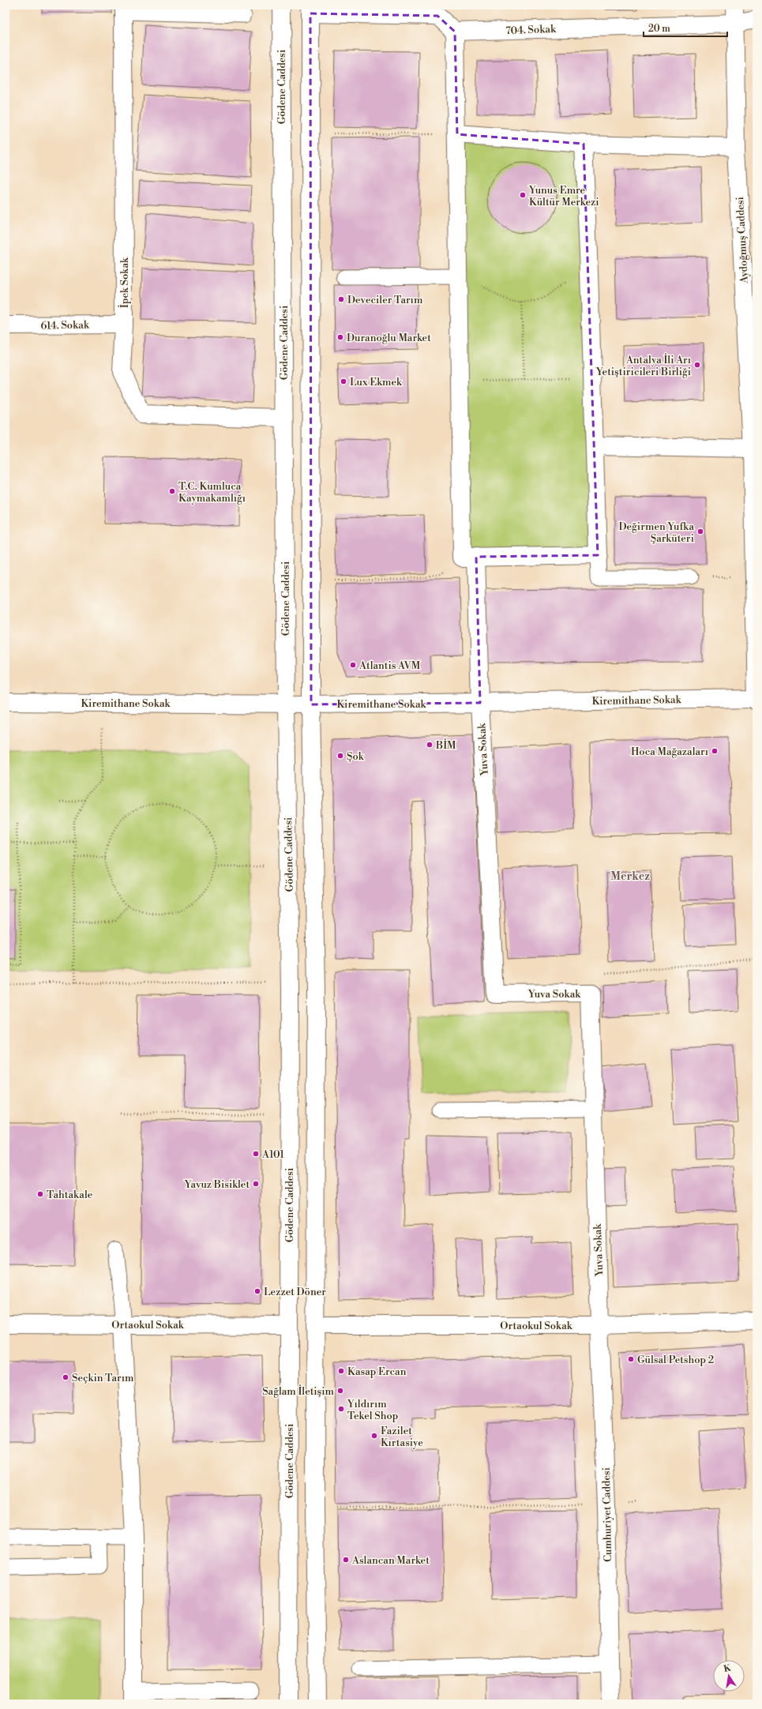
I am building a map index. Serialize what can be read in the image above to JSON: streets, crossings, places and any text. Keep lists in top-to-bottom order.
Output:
{
  "streets": {
    "street": [
      "704. Sokak",
      "Gödene Caddesi",
      "Aydoğmuş Caddesi",
      "İpek Sokak",
      "614. Sokak",
      "Kiremithane Sokak",
      "Yuva Sokak",
      "Ortaokul Sokak",
      "Cumhuriyet Caddesi"
    ]
  },
  "crossings": [
    ["704. Sokak", "Aydoğmuş Caddesi"],
    ["Gödene Caddesi", "İpek Sokak"],
    ["Gödene Caddesi", "Kiremithane Sokak"],
    ["Gödene Caddesi", "Ortaokul Sokak"],
    ["Aydoğmuş Caddesi", "Kiremithane Sokak"],
    ["İpek Sokak", "614. Sokak"],
    ["Kiremithane Sokak", "Yuva Sokak"],
    ["Yuva Sokak", "Ortaokul Sokak"],
    ["Yuva Sokak", "Cumhuriyet Caddesi"],
    ["Ortaokul Sokak", "Cumhuriyet Caddesi"]
  ],
  "districts": ["Merkez"],
  "places": [
    "Yunus Emre Kültür Merkezi",
    "Deveciler Tarım",
    "Duranoğlu Market",
    "Antalya İli Arı Yetiştiricileri Birliği",
    "Lux Ekmek",
    "T.C. Kumluca Kaymakamlığı",
    "Değirmen Yufka Şarküteri",
    "Atlantis AVM",
    "BİM",
    "Hoca Mağazaları",
    "Şok",
    "A101",
    "Yavuz Bisiklet",
    "Tahtakale",
    "Lezzet Döner",
    "Gülsal Petshop 2",
    "Kasap Ercan",
    "Seçkin Tarım",
    "Sağlam İletişim",
    "Yıldırım Tekel Shop",
    "Fazilet Kırtasiye",
    "Aslancan Market"
  ],
  "scale_bar": "20 m",
  "north": "top"
}
